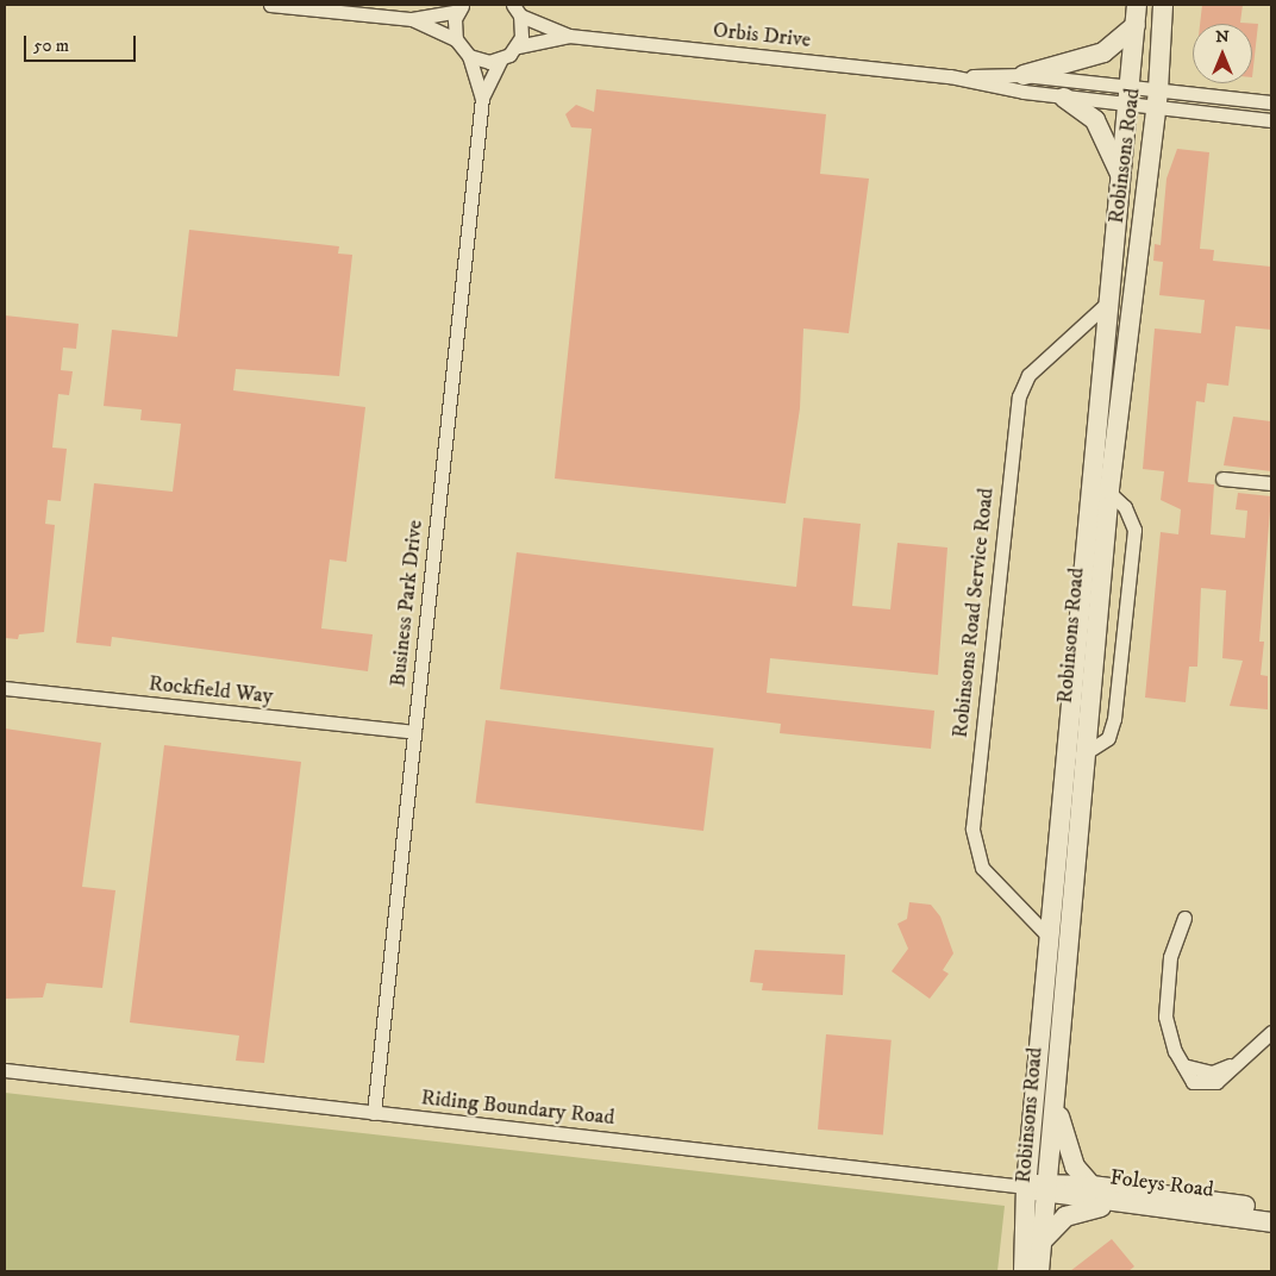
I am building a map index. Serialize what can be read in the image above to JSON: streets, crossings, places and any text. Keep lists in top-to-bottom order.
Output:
{
  "streets": {
    "main road": ["Robinsons Road", "Foleys Road"],
    "street": [
      "Orbis Drive",
      "Business Park Drive",
      "Robinsons Road Service Road",
      "Rockfield Way",
      "Riding Boundary Road"
    ]
  },
  "crossings": [
    ["Orbis Drive", "Robinsons Road"],
    ["Robinsons Road", "Robinsons Road Service Road"],
    ["Robinsons Road", "Riding Boundary Road"],
    ["Robinsons Road", "Foleys Road"],
    ["Business Park Drive", "Rockfield Way"],
    ["Business Park Drive", "Riding Boundary Road"]
  ],
  "scale_bar": "50 m",
  "north": "top"
}
